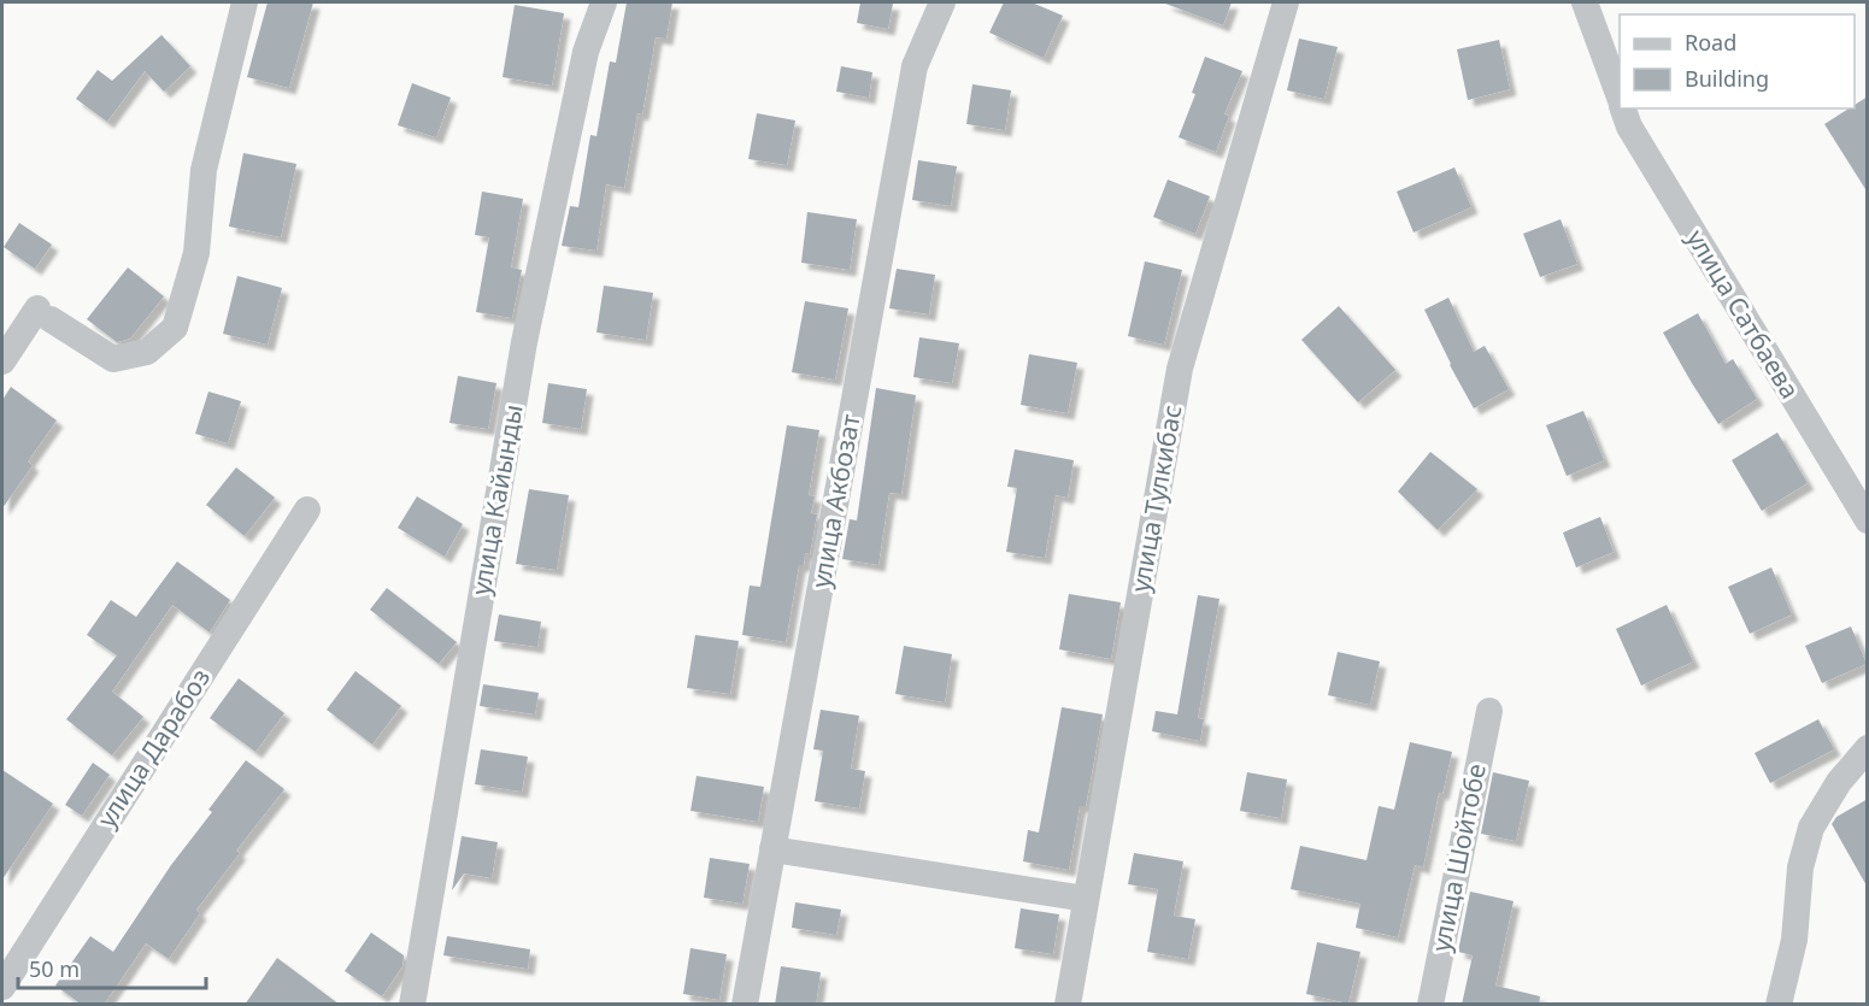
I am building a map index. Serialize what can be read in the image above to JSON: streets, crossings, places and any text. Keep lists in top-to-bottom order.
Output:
{
  "streets": {
    "street": [
      "улица Сатбаева",
      "улица Тулкибас",
      "улица Кайынды",
      "улица Акбозат",
      "улица Дарабоз",
      "улица Шойтобе"
    ]
  },
  "legend": ["Road", "Building"],
  "scale_bar": "50 m"
}
